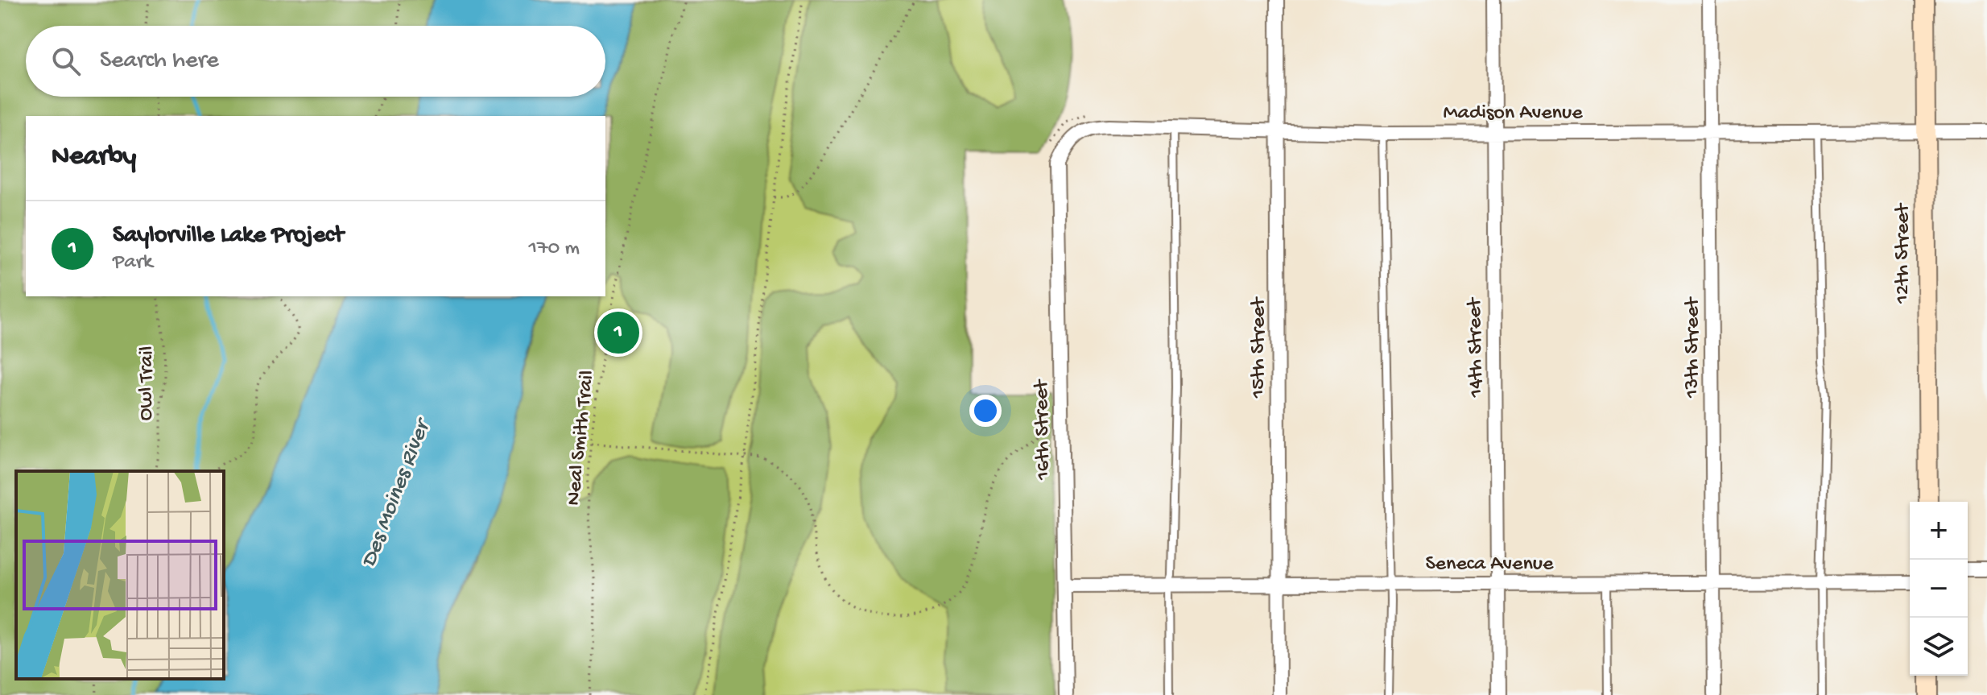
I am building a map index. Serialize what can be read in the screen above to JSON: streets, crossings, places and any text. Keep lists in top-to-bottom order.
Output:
{
  "streets": {
    "main road": ["12th Street"],
    "street": [
      "Madison Avenue",
      "15th Street",
      "14th Street",
      "13th Street",
      "16th Street",
      "Seneca Avenue"
    ],
    "path": ["Owl Trail", "Neal Smith Trail"]
  },
  "crossings": [
    ["Madison Avenue", "12th Street"],
    ["Madison Avenue", "15th Street"],
    ["Madison Avenue", "14th Street"],
    ["Madison Avenue", "13th Street"],
    ["Madison Avenue", "16th Street"],
    ["15th Street", "Seneca Avenue"],
    ["14th Street", "Seneca Avenue"],
    ["13th Street", "Seneca Avenue"],
    ["16th Street", "Seneca Avenue"]
  ],
  "water": ["Des Moines River"],
  "page": {
    "search": "Search here",
    "heading": "Nearby",
    "list": [
      {
        "mark": "1",
        "name": "Saylorville Lake Project",
        "note": "Park",
        "value": "170 m"
      }
    ],
    "pins": "1",
    "map_buttons": ["+", "−"]
  }
}
